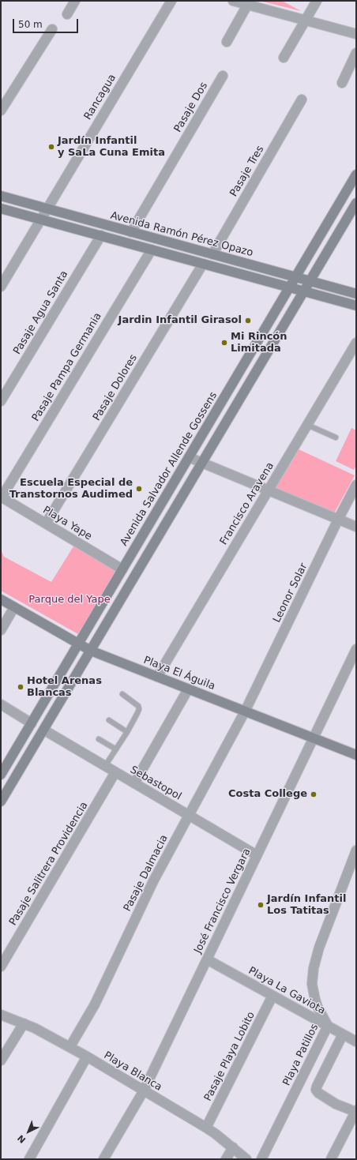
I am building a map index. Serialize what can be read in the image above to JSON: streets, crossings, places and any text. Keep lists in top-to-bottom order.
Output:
{
  "streets": {
    "main road": ["Avenida Ramón Pérez Opazo", "Avenida Salvador Allende Gossens", "Playa El Águila"],
    "street": [
      "Rancagua",
      "Pasaje Dos",
      "Pasaje Tres",
      "Pasaje Agua Santa",
      "Pasaje Pampa Germania",
      "Pasaje Dolores",
      "Francisco Aravena",
      "Playa Yape",
      "Leonor Solar",
      "Sebastopol",
      "Pasaje Salitrera Providencia",
      "Pasaje Dalmacia",
      "José Francisco Vergara",
      "Playa La Gaviota",
      "Playa Patillos",
      "Pasaje Playa Lobito",
      "Playa Blanca"
    ]
  },
  "crossings": [
    ["Rancagua", "Avenida Ramón Pérez Opazo"],
    ["Pasaje Dos", "Avenida Ramón Pérez Opazo"],
    ["Pasaje Tres", "Avenida Ramón Pérez Opazo"],
    ["Avenida Ramón Pérez Opazo", "Avenida Salvador Allende Gossens"],
    ["Pasaje Pampa Germania", "Playa Yape"],
    ["Pasaje Dolores", "Playa Yape"],
    ["Avenida Salvador Allende Gossens", "Playa Yape"],
    ["Avenida Salvador Allende Gossens", "Playa El Águila"],
    ["Francisco Aravena", "Playa El Águila"],
    ["Leonor Solar", "Playa El Águila"],
    ["Leonor Solar", "Pasaje Dalmacia"],
    ["Playa El Águila", "Pasaje Dalmacia"],
    ["Playa El Águila", "José Francisco Vergara"],
    ["Sebastopol", "Pasaje Salitrera Providencia"],
    ["Sebastopol", "Pasaje Dalmacia"],
    ["Sebastopol", "José Francisco Vergara"],
    ["Pasaje Dalmacia", "Playa Blanca"],
    ["José Francisco Vergara", "Playa La Gaviota"],
    ["José Francisco Vergara", "Playa Blanca"],
    ["Playa La Gaviota", "Playa Patillos"],
    ["Playa La Gaviota", "Pasaje Playa Lobito"],
    ["Pasaje Playa Lobito", "Playa Blanca"]
  ],
  "parks": ["Parque del Yape"],
  "places": [
    "Jardín Infantil y SaLa Cuna Emita",
    "Jardin Infantil Girasol",
    "Mi Rincón Limitada",
    "Escuela Especial de Transtornos Audimed",
    "Hotel Arenas Blancas",
    "Costa College",
    "Jardín Infantil Los Tatitas"
  ],
  "scale_bar": "50 m",
  "north": "bottom left"
}
